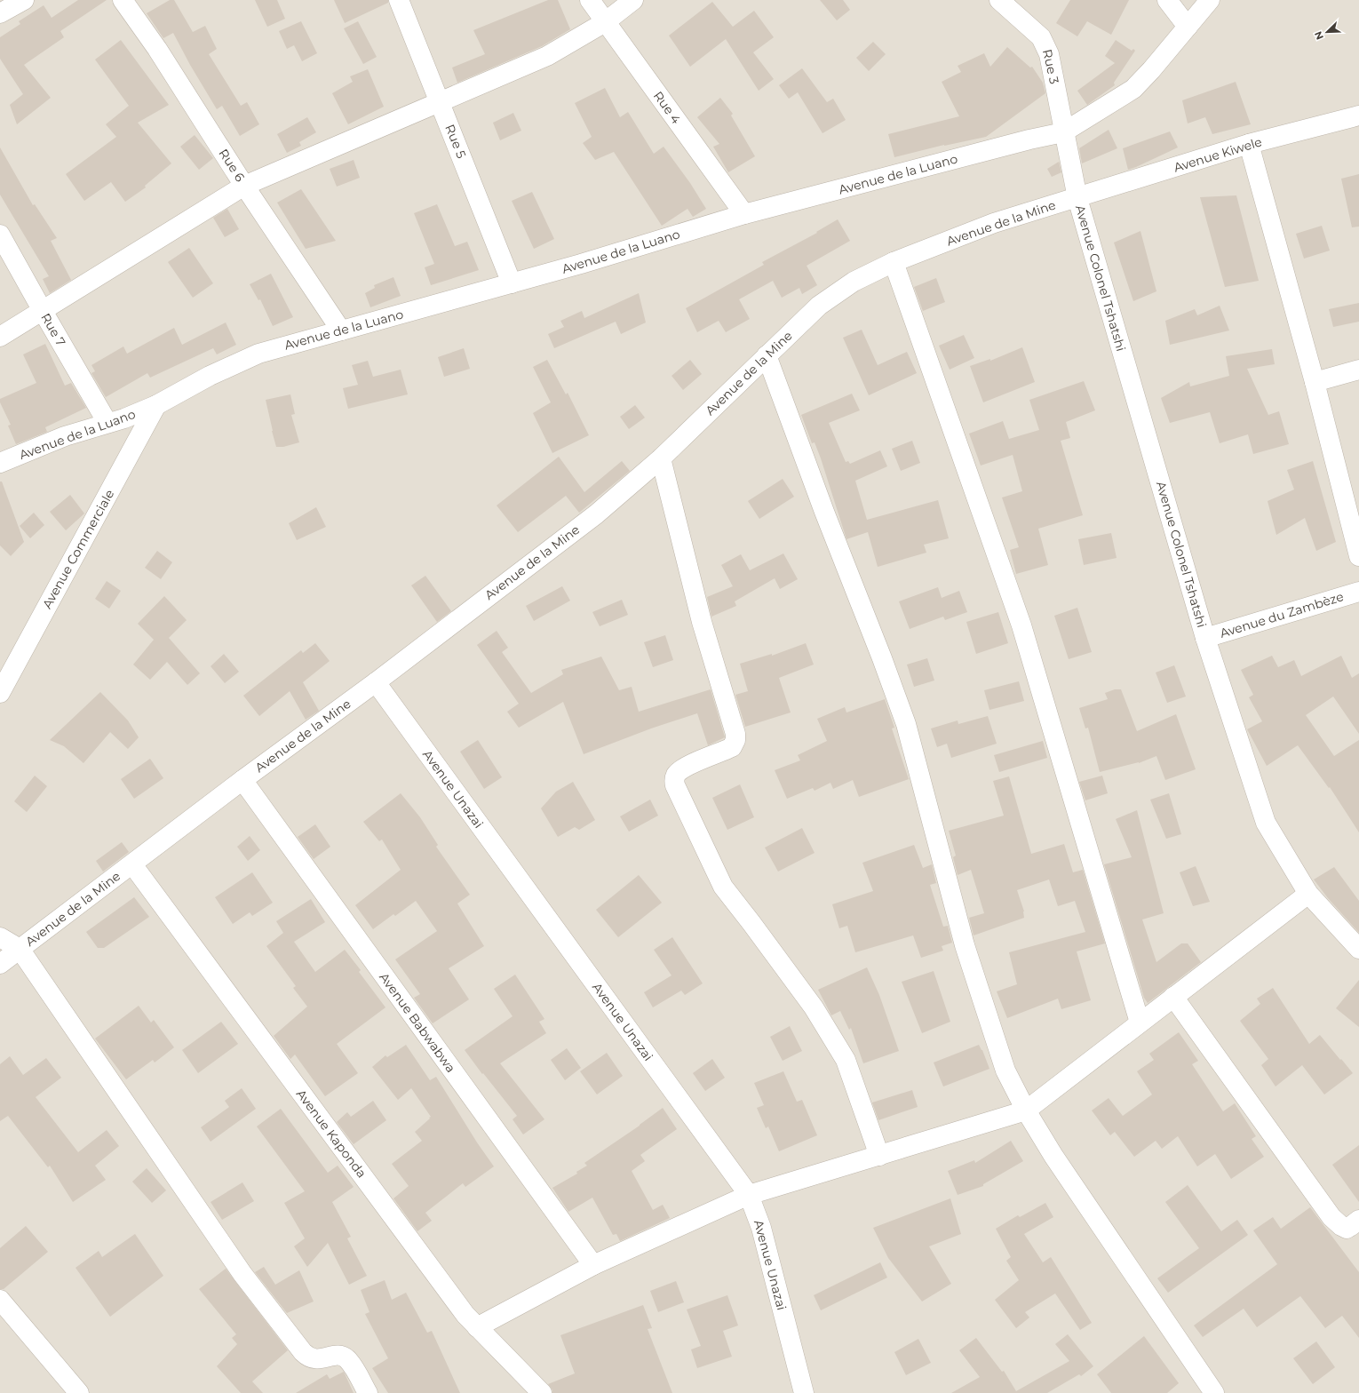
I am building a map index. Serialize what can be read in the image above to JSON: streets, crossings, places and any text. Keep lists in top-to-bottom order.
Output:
{
  "streets": {
    "street": [
      "Rue 3",
      "Rue 4",
      "Rue 5",
      "Avenue Kiwele",
      "Rue 6",
      "Avenue de la Luano",
      "Avenue de la Mine",
      "Avenue Colonel Tshatshi",
      "Rue 7",
      "Avenue Commerciale",
      "Avenue du Zambèze",
      "Avenue Unazai",
      "Avenue Babwabwa",
      "Avenue Kaponda"
    ]
  },
  "crossings": [
    ["Rue 3", "Avenue de la Luano"],
    ["Rue 3", "Avenue Colonel Tshatshi"],
    ["Rue 4", "Avenue de la Luano"],
    ["Rue 5", "Avenue de la Luano"],
    ["Avenue Kiwele", "Avenue de la Mine"],
    ["Avenue Kiwele", "Avenue Colonel Tshatshi"],
    ["Rue 6", "Avenue de la Luano"],
    ["Avenue de la Luano", "Avenue Colonel Tshatshi"],
    ["Avenue de la Luano", "Rue 7"],
    ["Avenue de la Luano", "Avenue Commerciale"],
    ["Avenue de la Mine", "Avenue Colonel Tshatshi"],
    ["Avenue de la Mine", "Avenue Unazai"],
    ["Avenue de la Mine", "Avenue Babwabwa"],
    ["Avenue de la Mine", "Avenue Kaponda"],
    ["Avenue Colonel Tshatshi", "Avenue du Zambèze"]
  ],
  "north": "bottom left"
}
